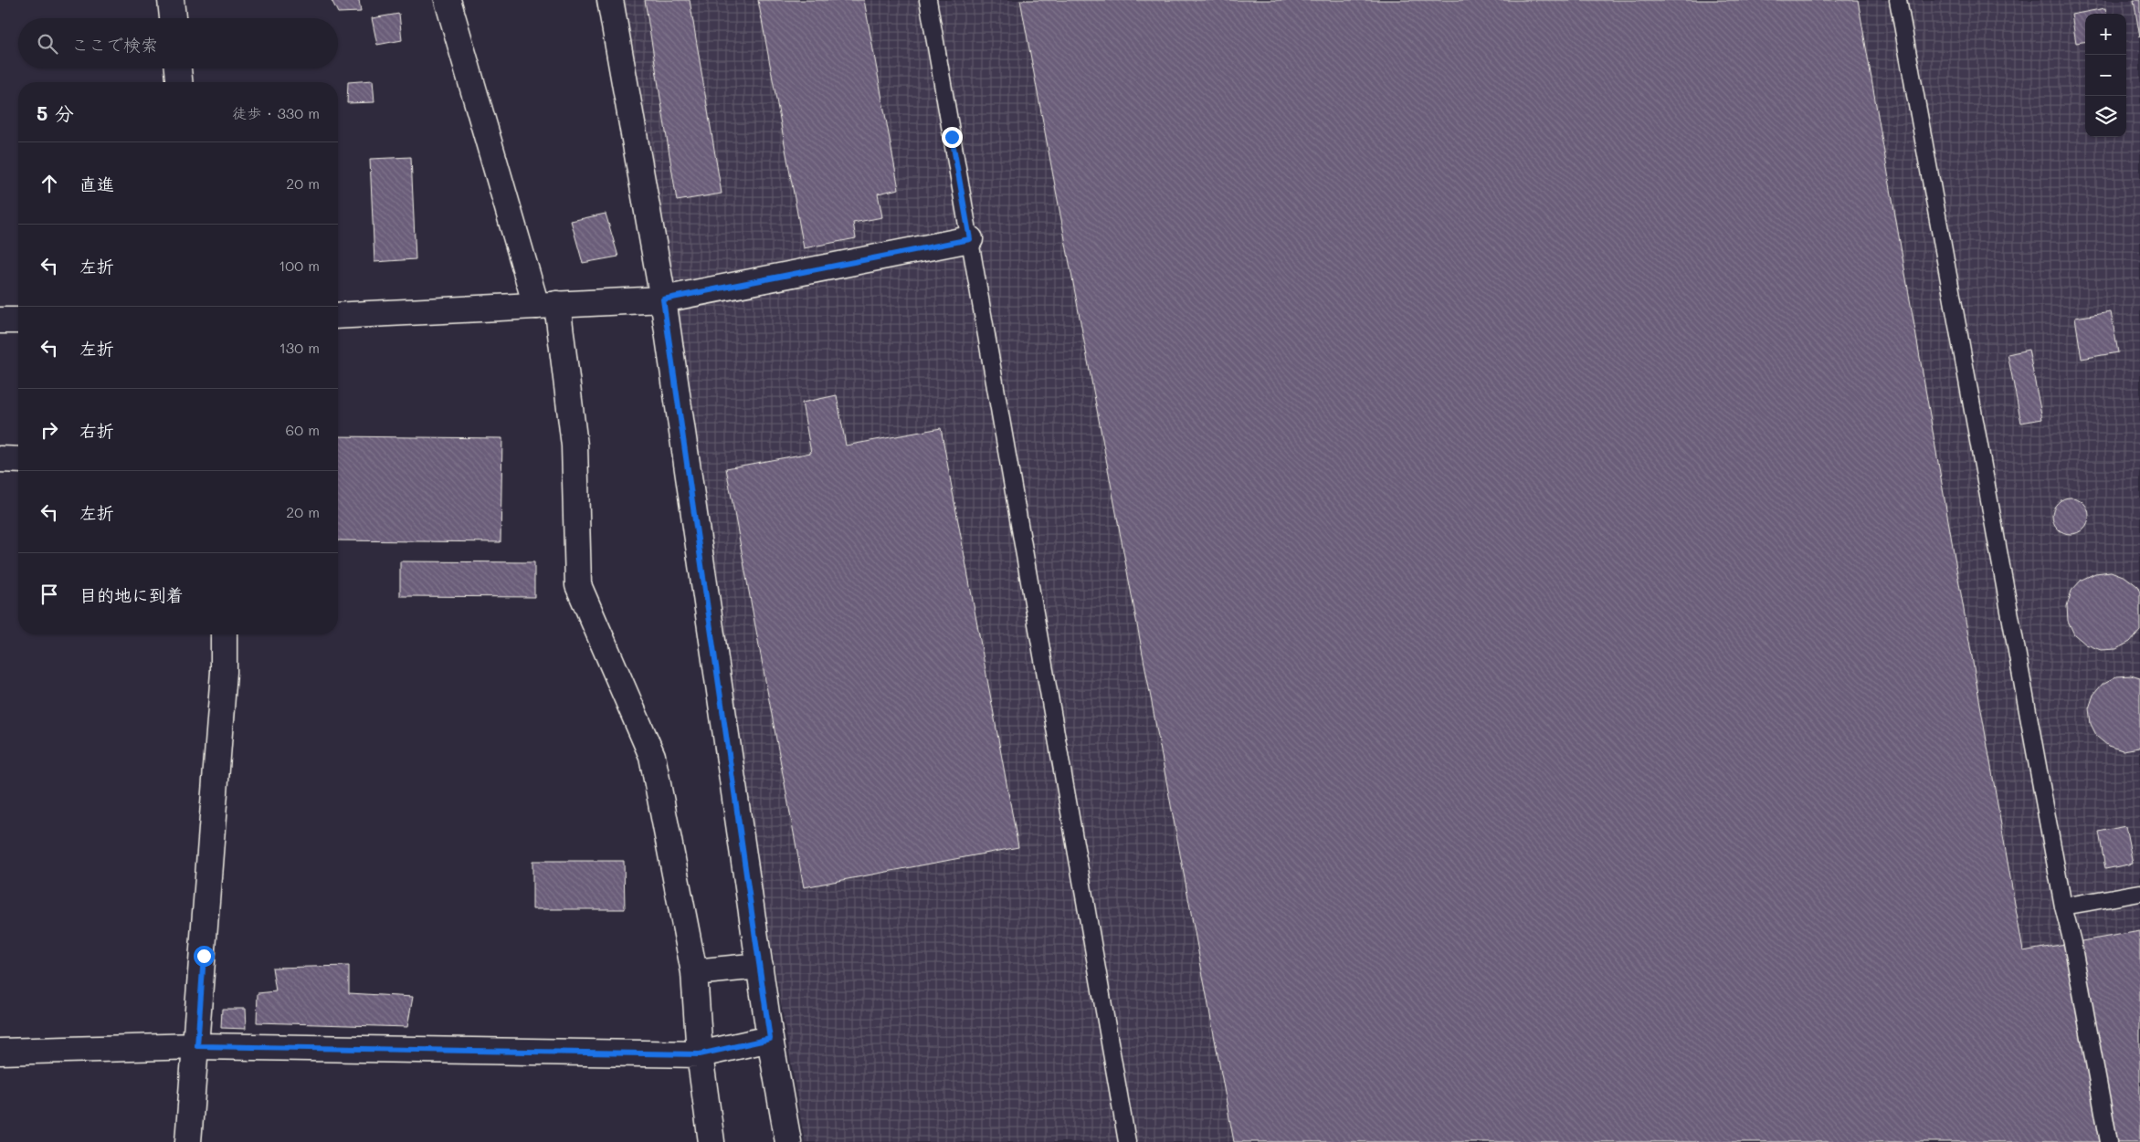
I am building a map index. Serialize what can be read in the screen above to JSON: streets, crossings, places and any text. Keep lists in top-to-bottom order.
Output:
{
  "page": {
    "map_buttons": ["+", "−"],
    "search": "ここで検索",
    "heading": ["5 分", "徒歩 · 330 m"],
    "list": [
      ["直進", "20 m"],
      ["左折", "100 m"],
      ["左折", "130 m"],
      ["右折", "60 m"],
      ["左折", "20 m"],
      "目的地に到着"
    ]
  }
}
